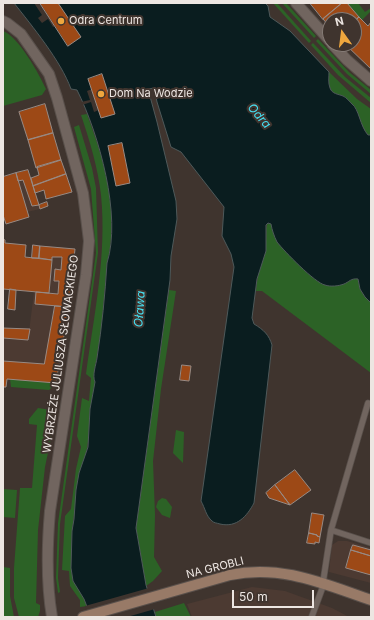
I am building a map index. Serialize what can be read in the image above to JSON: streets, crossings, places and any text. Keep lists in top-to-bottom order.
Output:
{
  "streets": {
    "street": ["WYBRZEŻE JULIUSZA SŁOWACKIEGO", "NA GROBLI"]
  },
  "water": ["Odra", "Oława"],
  "places": ["Odra Centrum", "Dom Na Wodzie"],
  "scale_bar": "50 m",
  "north": "top"
}
